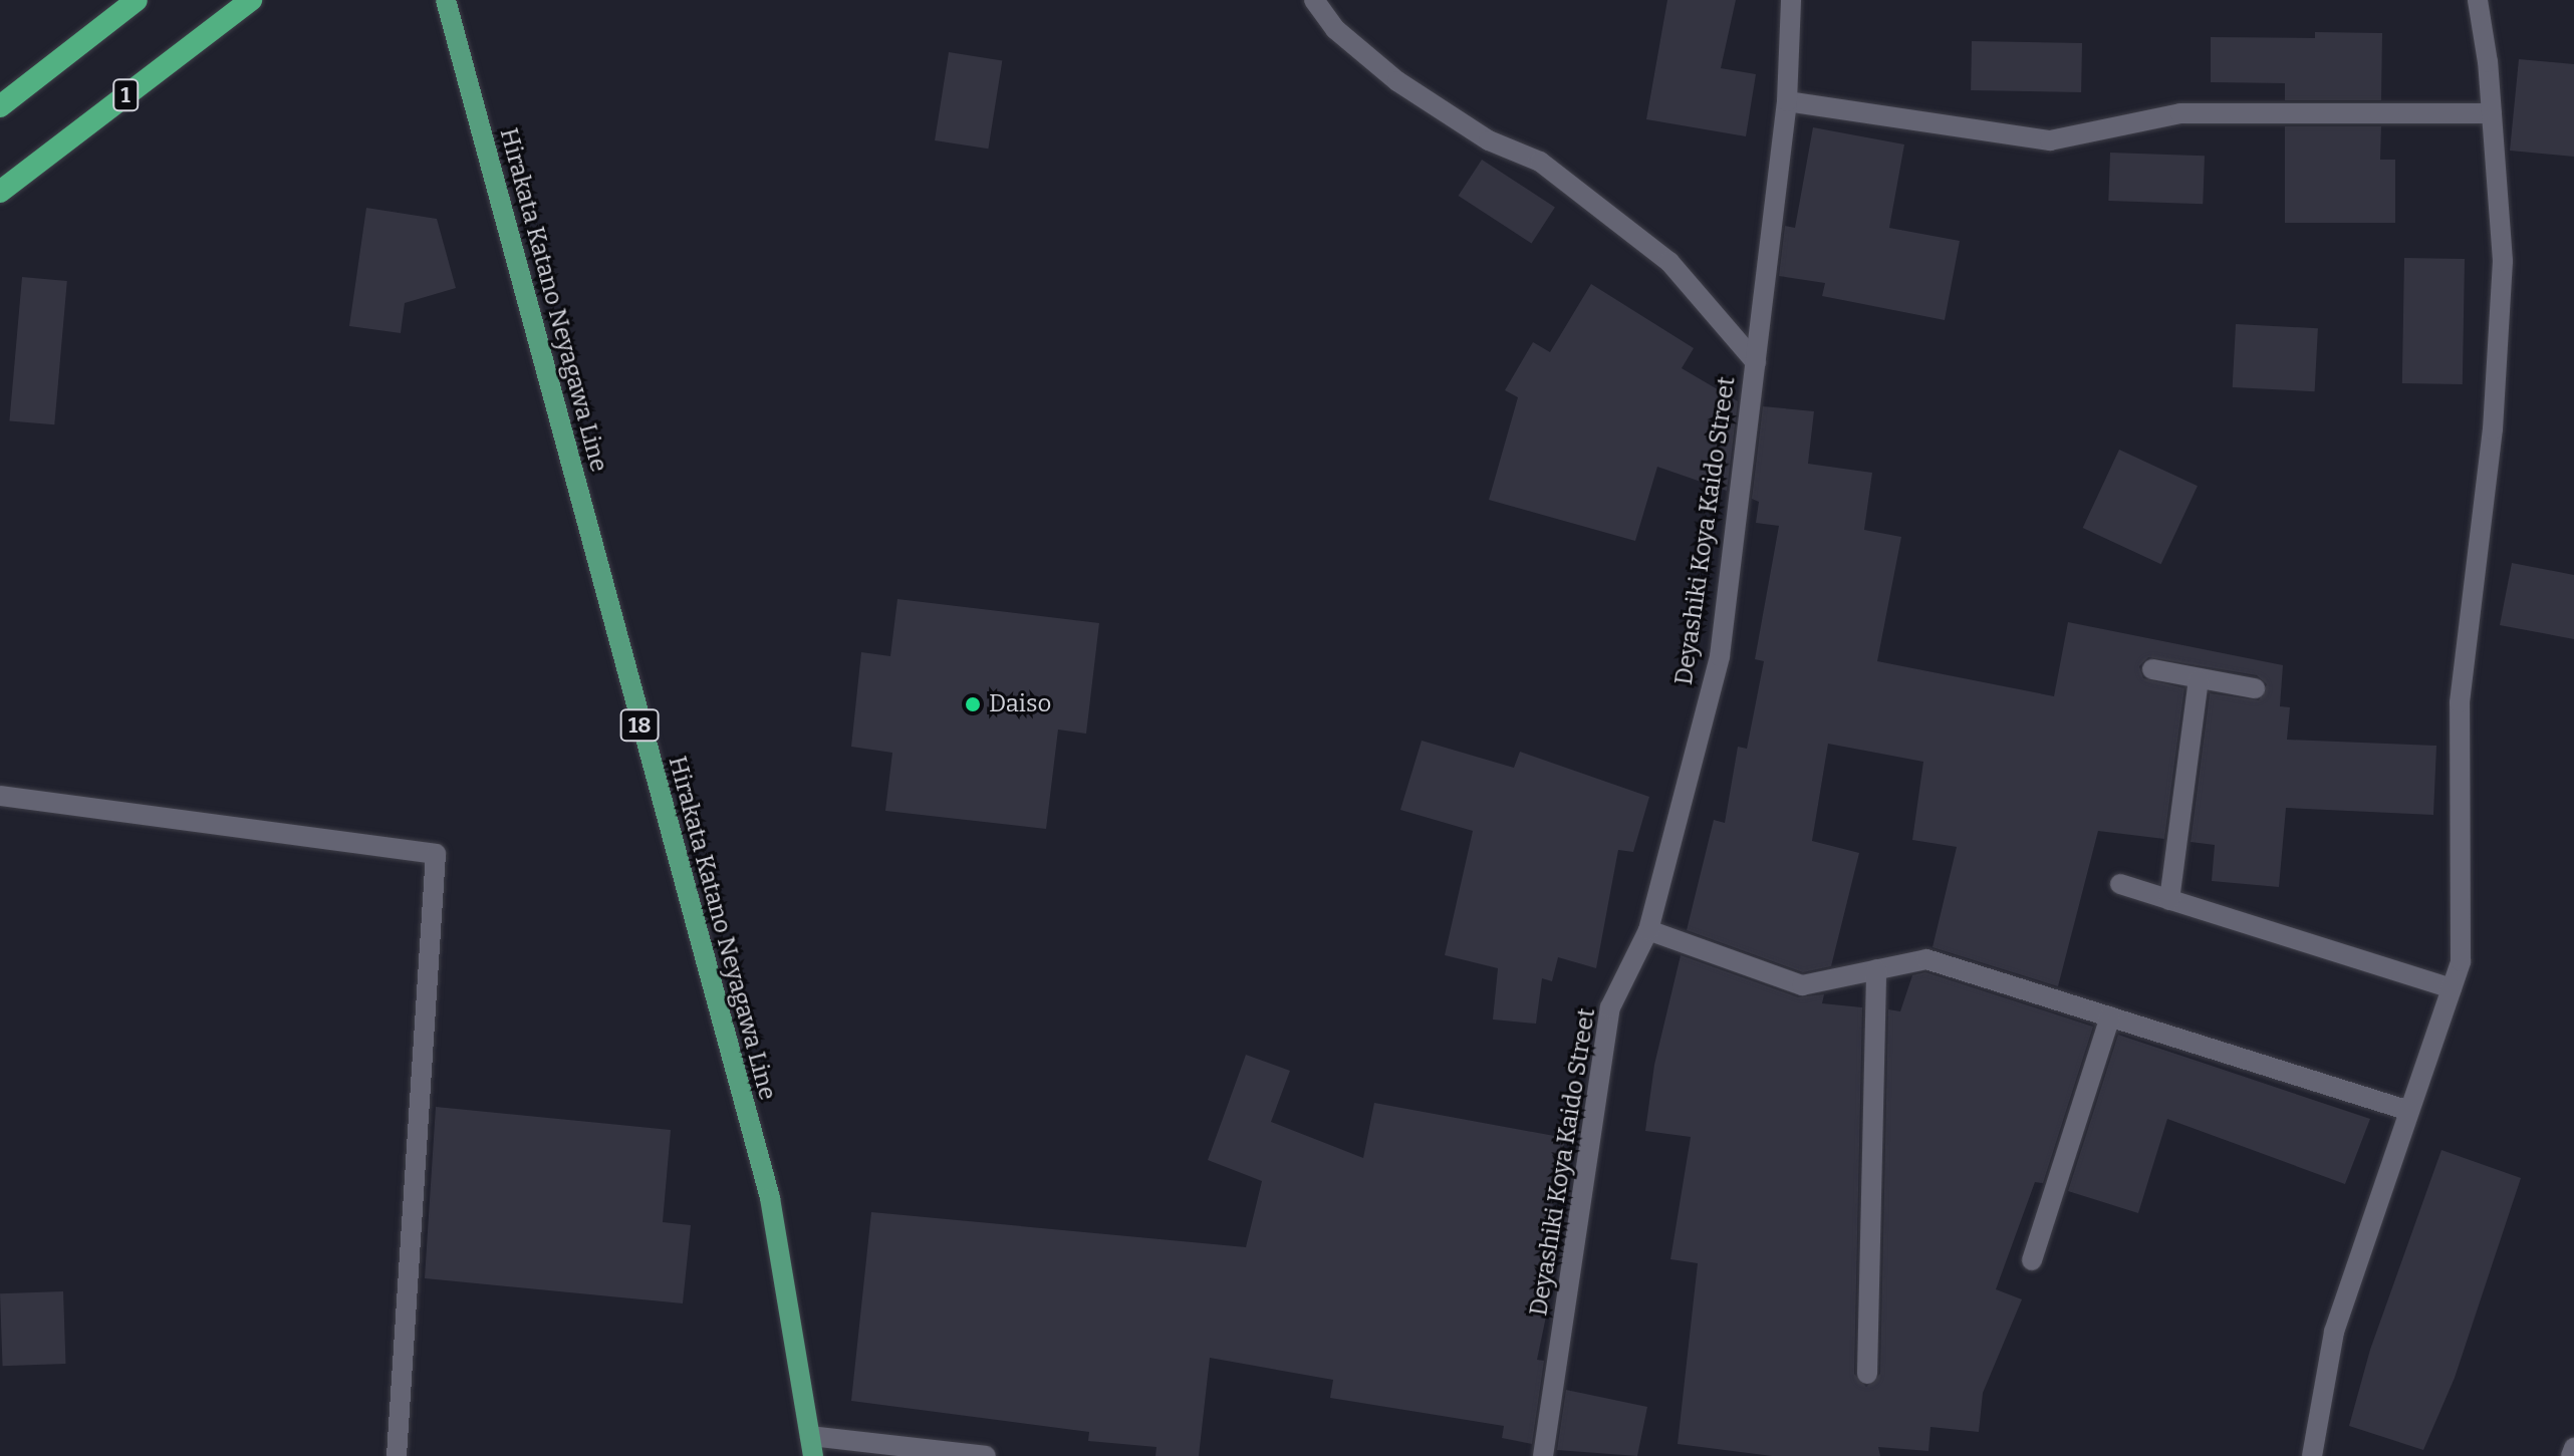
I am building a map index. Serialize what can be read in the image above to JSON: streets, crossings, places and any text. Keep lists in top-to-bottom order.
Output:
{
  "streets": {
    "highway": ["1"],
    "main road": ["Hirakata Katano Neyagawa Line", "18"],
    "street": ["Deyashiki Koya Kaido Street"]
  },
  "places": ["Daiso"]
}
